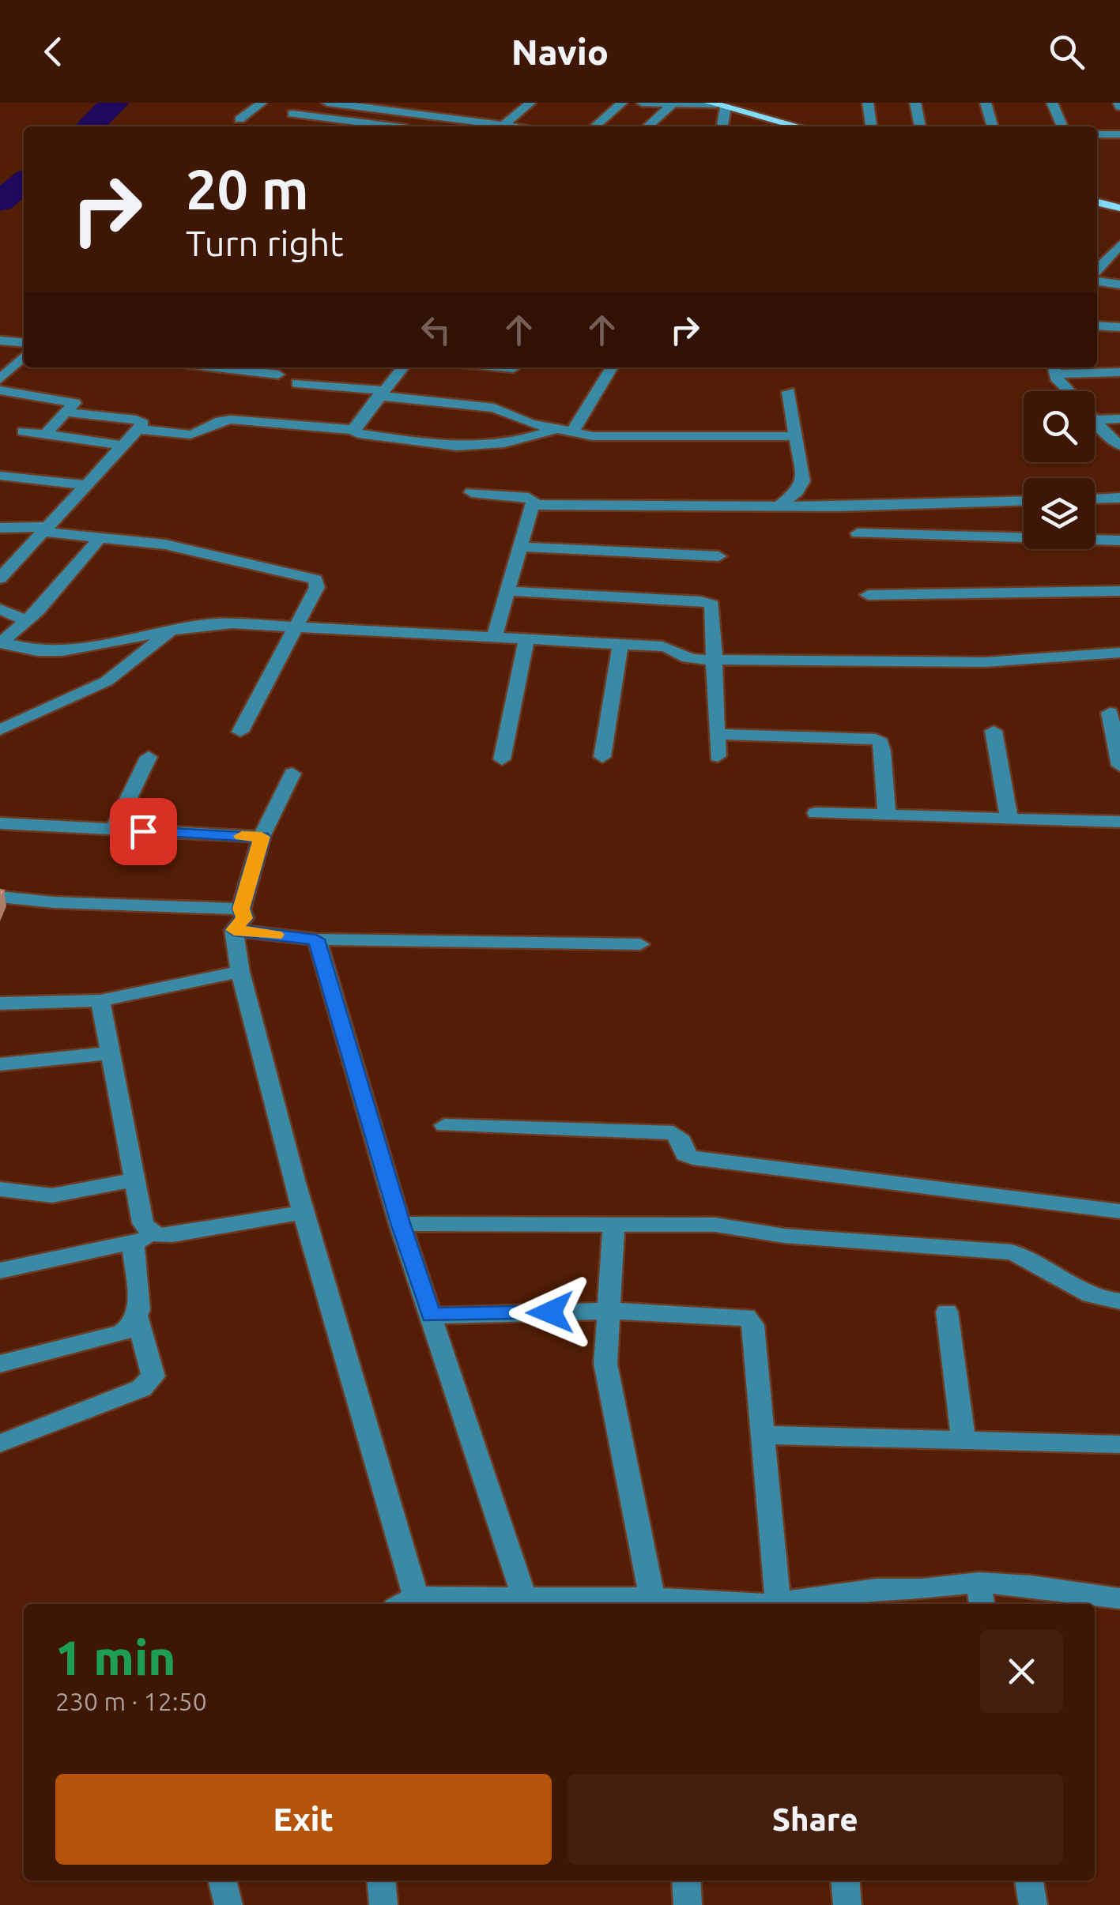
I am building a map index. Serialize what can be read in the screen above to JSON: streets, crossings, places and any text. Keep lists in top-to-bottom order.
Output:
{
  "page": {
    "header": "Navio",
    "turn": ["20 m", "Turn right"],
    "heading": ["1 min", "230 m · 12:50"],
    "buttons": ["Exit", "Share"]
  }
}
